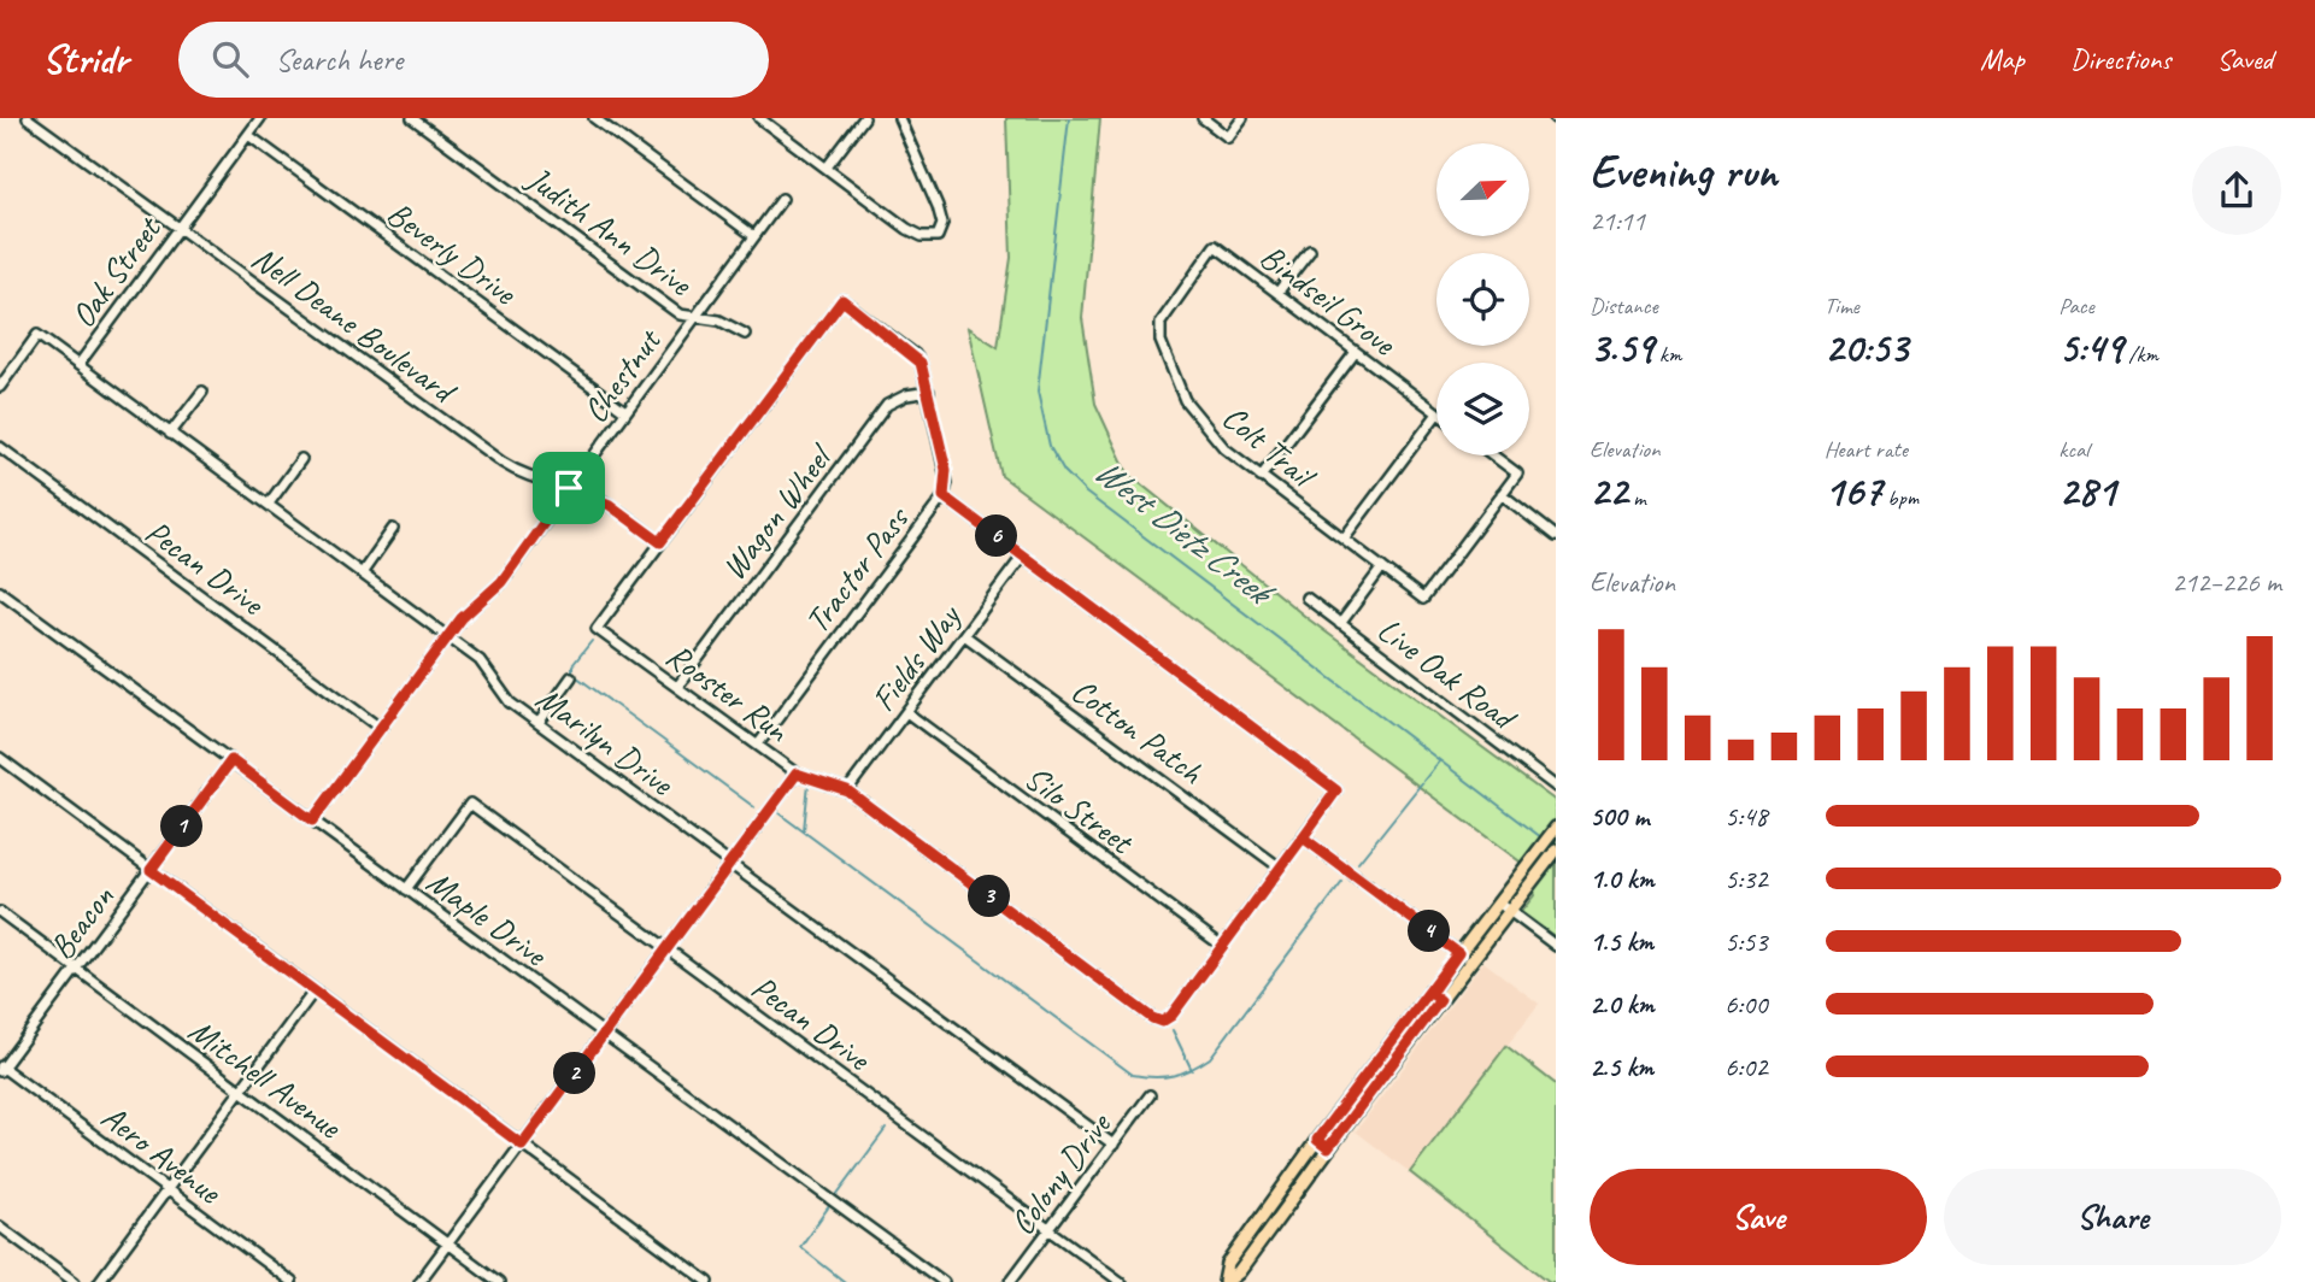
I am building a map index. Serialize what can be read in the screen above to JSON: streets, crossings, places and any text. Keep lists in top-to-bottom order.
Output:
{
  "streets": {
    "street": [
      "Judith Ann Drive",
      "Beverly Drive",
      "Oak Street",
      "Bindseil Grove",
      "Nell Deane Boulevard",
      "Chestnut",
      "Colt Trail",
      "Wagon Wheel",
      "Pecan Drive",
      "Tractor Pass",
      "Fields Way",
      "Live Oak Road",
      "Rooster Run",
      "Cotton Patch",
      "Marilyn Drive",
      "Silo Street",
      "Maple Drive",
      "Beacon",
      "Mitchell Avenue",
      "Aero Avenue",
      "Colony Drive"
    ]
  },
  "crossings": [
    ["Judith Ann Drive", "Chestnut"],
    ["Beverly Drive", "Oak Street"],
    ["Beverly Drive", "Chestnut"],
    ["Oak Street", "Nell Deane Boulevard"],
    ["Oak Street", "Marilyn Drive"],
    ["Bindseil Grove", "Colt Trail"],
    ["Nell Deane Boulevard", "Chestnut"],
    ["Nell Deane Boulevard", "Tractor Pass"],
    ["Nell Deane Boulevard", "Rooster Run"],
    ["Chestnut", "Pecan Drive"],
    ["Chestnut", "Marilyn Drive"],
    ["Chestnut", "Maple Drive"],
    ["Wagon Wheel", "Tractor Pass"],
    ["Wagon Wheel", "Rooster Run"],
    ["Pecan Drive", "Maple Drive"],
    ["Pecan Drive", "Colony Drive"],
    ["Tractor Pass", "Rooster Run"],
    ["Fields Way", "Rooster Run"],
    ["Fields Way", "Cotton Patch"],
    ["Fields Way", "Silo Street"],
    ["Rooster Run", "Silo Street"],
    ["Marilyn Drive", "Colony Drive"],
    ["Maple Drive", "Beacon"],
    ["Beacon", "Mitchell Avenue"],
    ["Beacon", "Aero Avenue"]
  ],
  "water": ["West Dietz Creek"],
  "north": "top right",
  "page": {
    "header": "Stridr",
    "search": "Search here",
    "nav": ["Map", "Directions", "Saved"],
    "heading": ["Evening run", "21:11"],
    "stats": [
      ["Distance", "3.59 km"],
      ["Time", "20:53"],
      ["Pace", "5:49 /km"],
      ["Elevation", "22 m"],
      ["Heart rate", "167 bpm"],
      ["kcal", "281"]
    ],
    "pins": [
      "6",
      "1",
      "3",
      "4",
      "2"
    ],
    "chart": ["Elevation", "212–226 m"],
    "list": [
      {
        "name": "500 m",
        "note": "5:48"
      },
      {
        "name": "1.0 km",
        "note": "5:32"
      },
      {
        "name": "1.5 km",
        "note": "5:53"
      },
      {
        "name": "2.0 km",
        "note": "6:00"
      },
      {
        "name": "2.5 km",
        "note": "6:02"
      }
    ],
    "buttons": ["Save", "Share"]
  }
}
